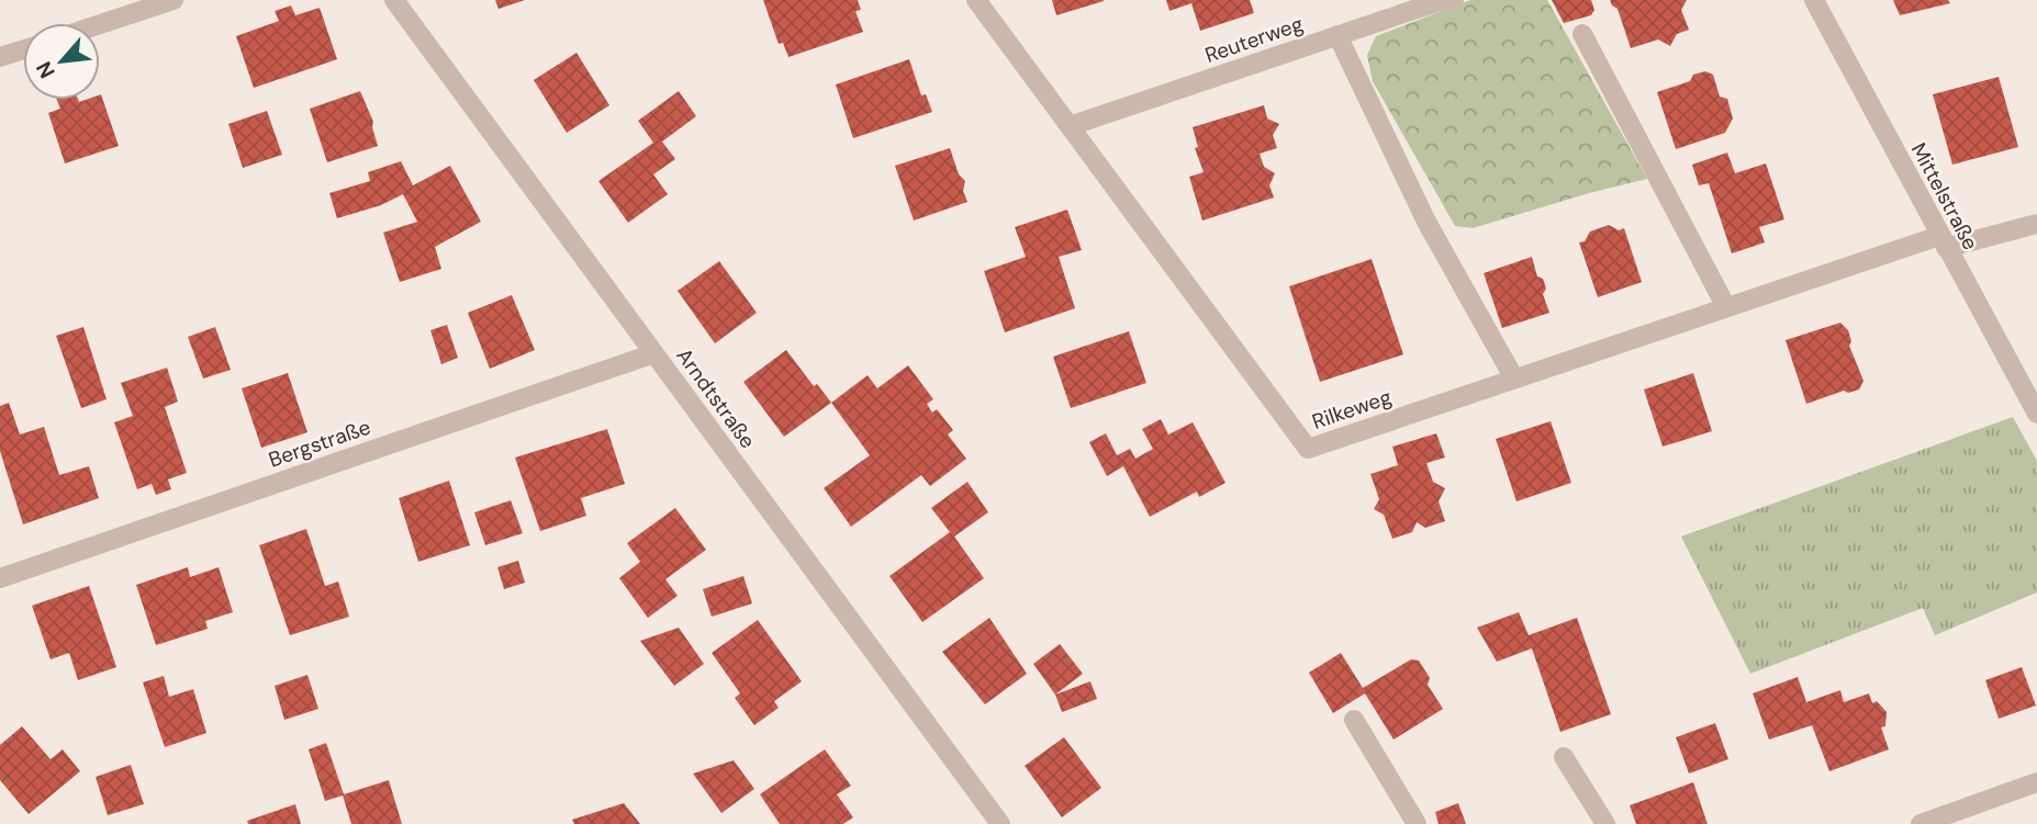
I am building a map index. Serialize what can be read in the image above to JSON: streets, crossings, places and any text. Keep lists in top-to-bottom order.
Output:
{
  "streets": {
    "street": [
      "Reuterweg",
      "Mittelstraße",
      "Arndtstraße",
      "Rilkeweg",
      "Bergstraße"
    ]
  },
  "crossings": [
    ["Reuterweg", "Rilkeweg"],
    ["Mittelstraße", "Rilkeweg"],
    ["Arndtstraße", "Bergstraße"]
  ],
  "north": "bottom left"
}
